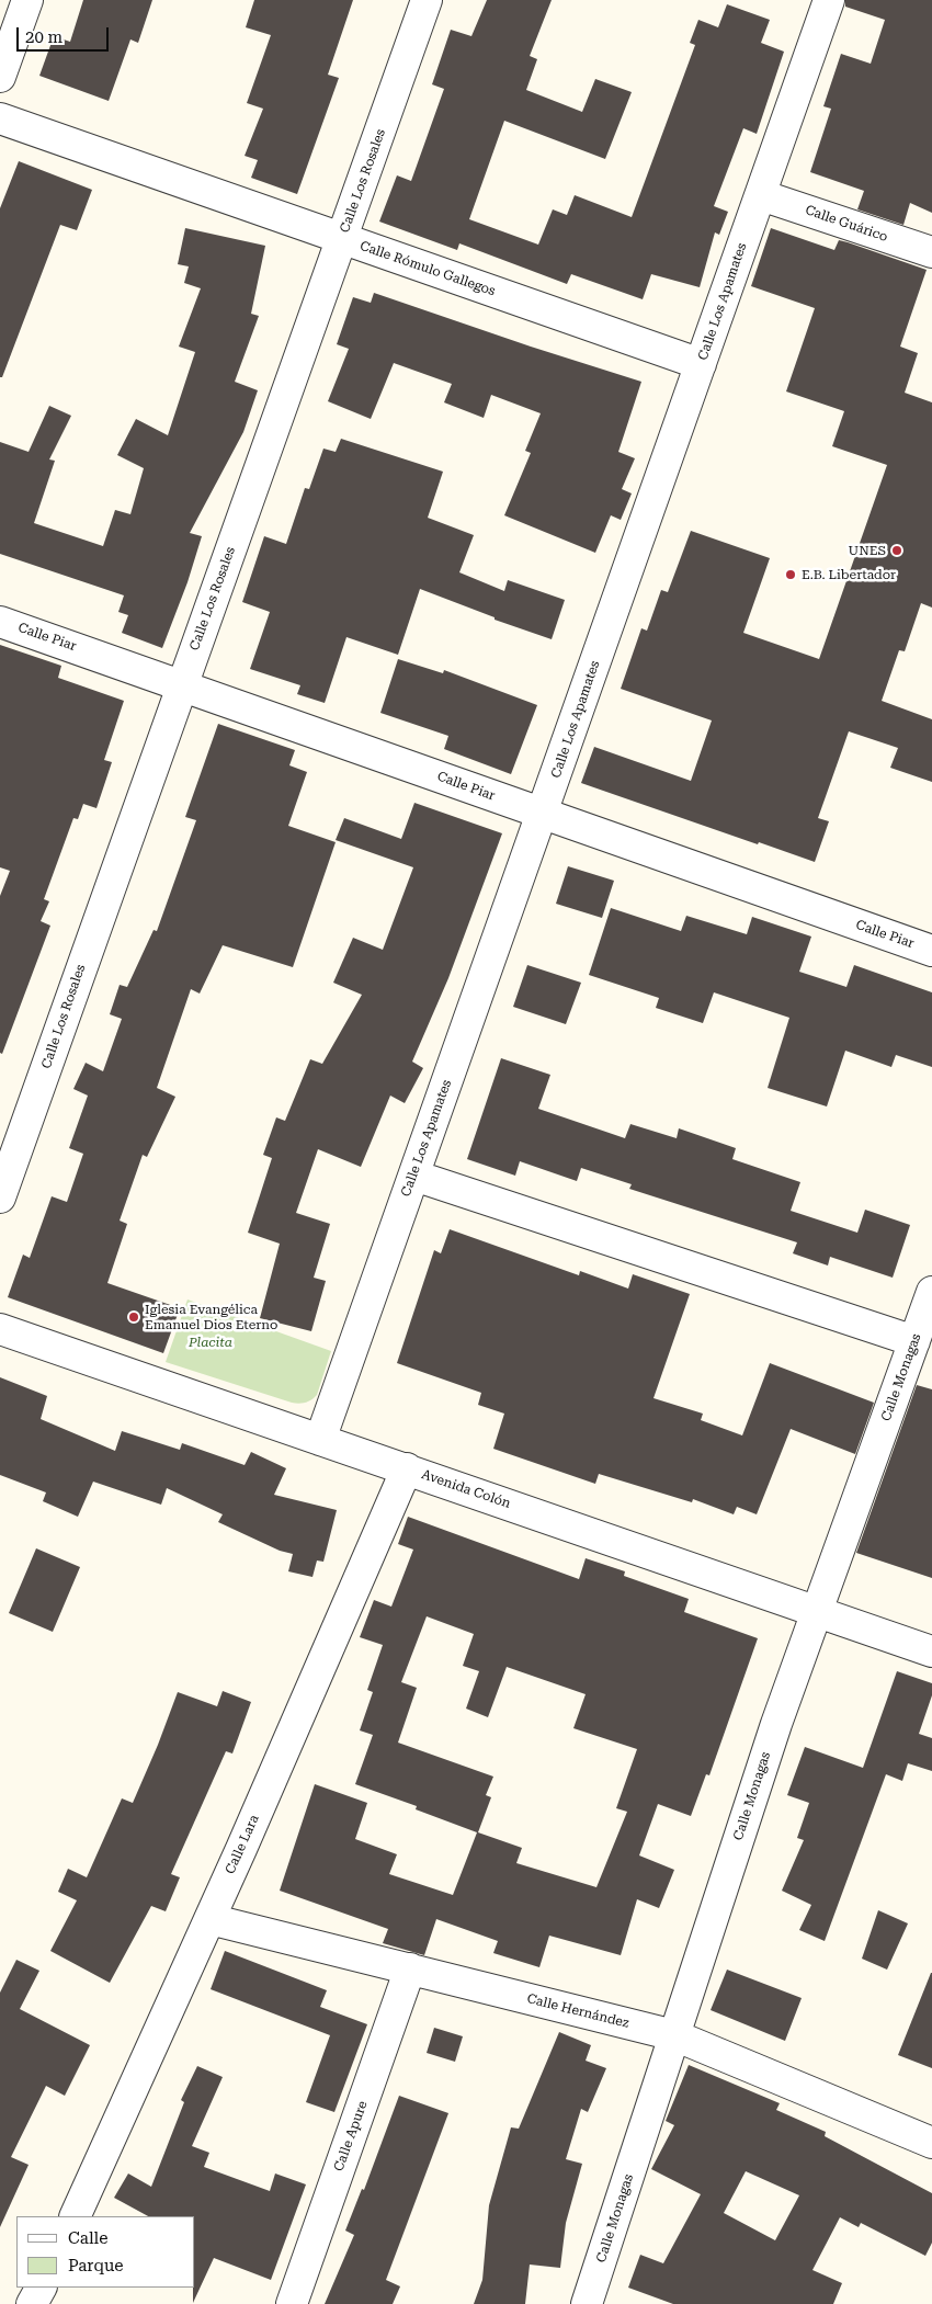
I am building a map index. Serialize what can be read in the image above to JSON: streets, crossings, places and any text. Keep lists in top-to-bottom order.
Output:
{
  "streets": {
    "street": [
      "Calle Los Rosales",
      "Calle Guárico",
      "Calle Rómulo Gallegos",
      "Calle Los Apamates",
      "Calle Piar",
      "Calle Monagas",
      "Avenida Colón",
      "Calle Lara",
      "Calle Hernández",
      "Calle Apure"
    ]
  },
  "crossings": [
    ["Calle Los Rosales", "Calle Rómulo Gallegos"],
    ["Calle Los Rosales", "Calle Piar"],
    ["Calle Guárico", "Calle Los Apamates"],
    ["Calle Rómulo Gallegos", "Calle Los Apamates"],
    ["Calle Los Apamates", "Calle Piar"],
    ["Calle Los Apamates", "Avenida Colón"],
    ["Calle Monagas", "Avenida Colón"],
    ["Calle Monagas", "Calle Hernández"],
    ["Avenida Colón", "Calle Lara"],
    ["Calle Lara", "Calle Hernández"],
    ["Calle Hernández", "Calle Apure"]
  ],
  "parks": ["Placita"],
  "places": ["UNES", "E.B. Libertador", "Iglesia Evangélica Emanuel Dios Eterno"],
  "legend": ["Calle", "Parque"],
  "scale_bar": "20 m"
}
